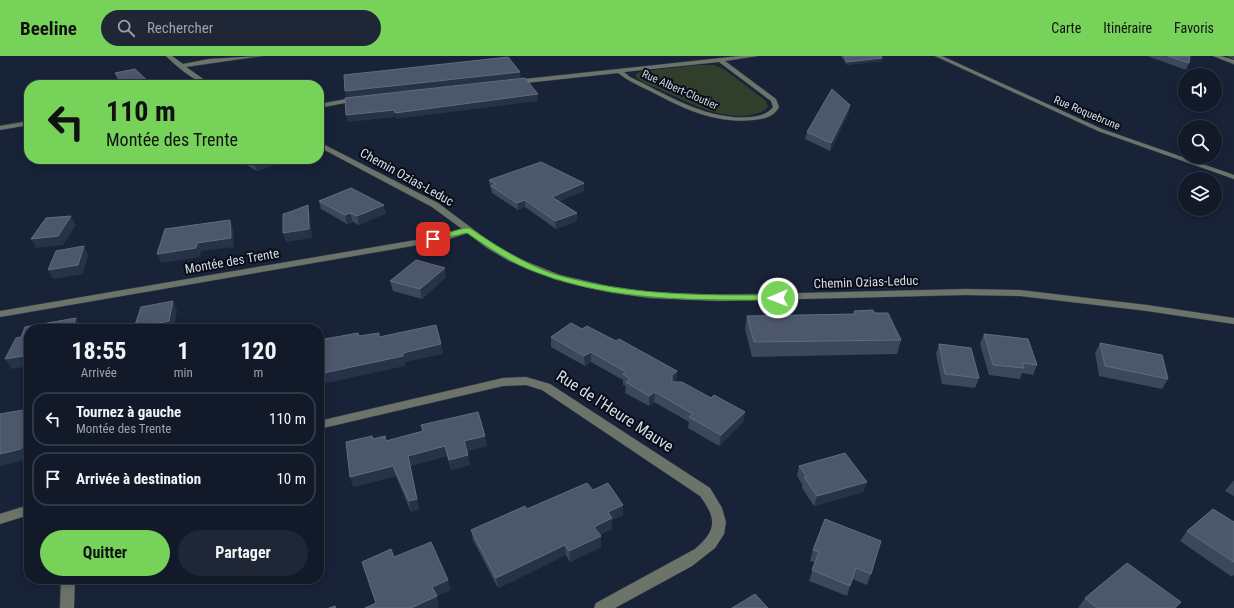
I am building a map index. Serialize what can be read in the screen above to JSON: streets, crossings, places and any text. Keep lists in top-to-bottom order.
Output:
{
  "streets": {
    "street": [
      "Rue Albert-Cloutier",
      "Rue Roquebrune",
      "Chemin Ozias-Leduc",
      "Montée des Trente",
      "Rue de l'Heure Mauve"
    ]
  },
  "crossings": [
    ["Chemin Ozias-Leduc", "Montée des Trente"]
  ],
  "page": {
    "header": "Beeline",
    "search": "Rechercher",
    "nav": ["Carte", "Itinéraire", "Favoris"],
    "turn": ["110 m", "Montée des Trente"],
    "eta": [
      "18:55",
      "Arrivée",
      "1",
      "min",
      "120",
      "m"
    ],
    "list": [
      {
        "name": "Tournez à gauche",
        "note": "Montée des Trente",
        "value": "110 m"
      },
      {
        "name": "Arrivée à destination",
        "value": "10 m"
      }
    ],
    "buttons": ["Quitter", "Partager"]
  }
}
